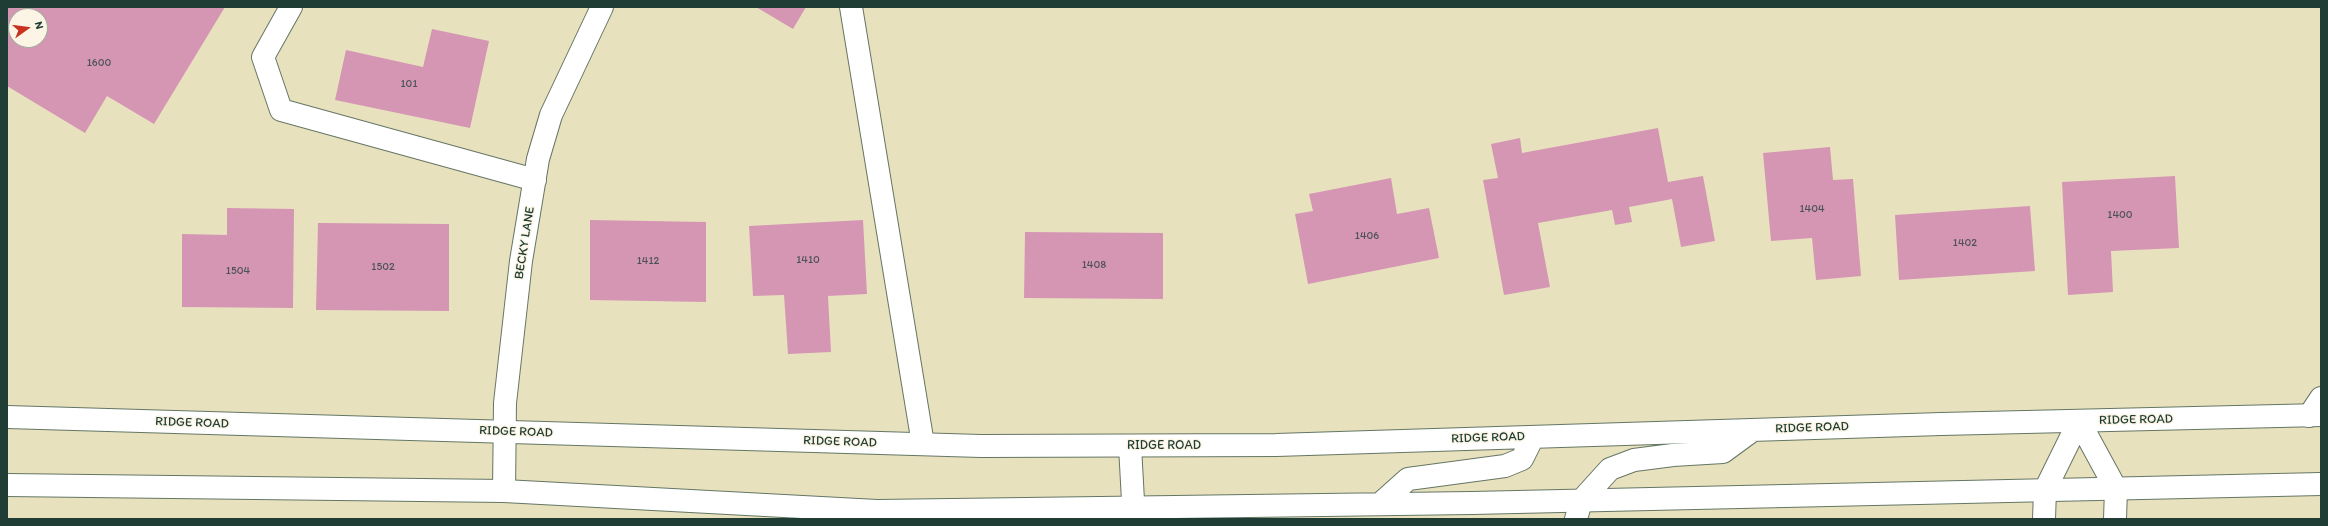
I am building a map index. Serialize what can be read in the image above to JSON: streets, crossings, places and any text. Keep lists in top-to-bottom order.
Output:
{
  "streets": {
    "main road": ["BECKY LANE", "RIDGE ROAD"]
  },
  "crossings": [
    ["BECKY LANE", "RIDGE ROAD"]
  ],
  "house_numbers": [
    "1600",
    "101",
    "1404",
    "1400",
    "1406",
    "1402",
    "1410",
    "1412",
    "1408",
    "1502",
    "1504"
  ],
  "north": "right"
}
